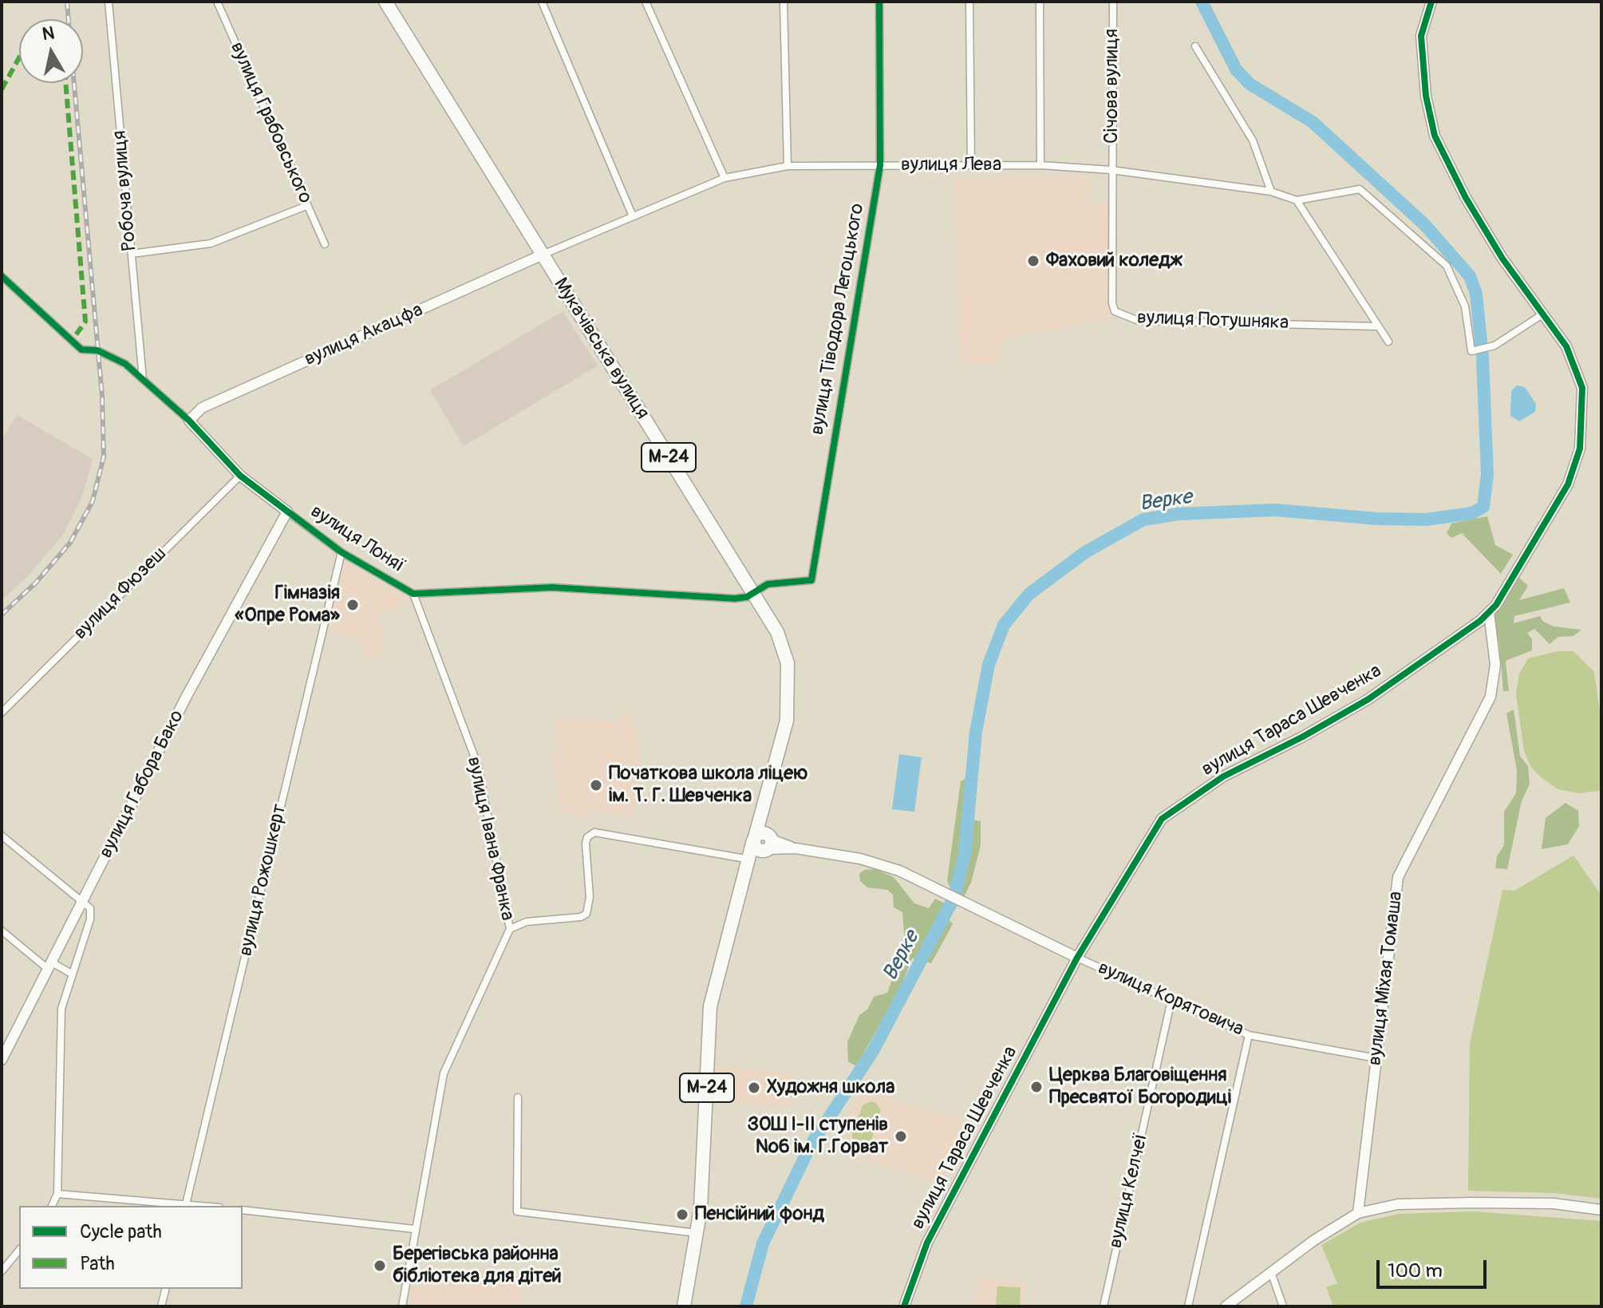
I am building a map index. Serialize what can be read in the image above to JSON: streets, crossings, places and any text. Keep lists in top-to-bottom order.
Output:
{
  "streets": {
    "highway": ["Мукачівська вулиця", "М-24"],
    "street": [
      "Січова вулиця",
      "вулиця Грабовського",
      "вулиця Лева",
      "Робоча вулиця",
      "вулиця Тіводора Легоцького",
      "вулиця Потушняка",
      "вулиця Акацфа",
      "вулиця Лоняї",
      "вулиця Фюзеш",
      "вулиця Тараса Шевченка",
      "вулиця Габора Бако",
      "вулиця Івана Франка",
      "вулиця Рожошкерт",
      "вулиця Міхая Томаша",
      "вулиця Корятовича",
      "вулиця Келчеї"
    ]
  },
  "crossings": [
    ["Січова вулиця", "вулиця Лева"],
    ["Січова вулиця", "вулиця Потушняка"],
    ["вулиця Лева", "вулиця Тіводора Легоцького"],
    ["вулиця Лева", "вулиця Потушняка"],
    ["вулиця Лева", "вулиця Акацфа"],
    ["вулиця Лева", "Мукачівська вулиця"],
    ["вулиця Лева", "вулиця Тараса Шевченка"],
    ["Робоча вулиця", "вулиця Лоняї"],
    ["вулиця Тіводора Легоцького", "Мукачівська вулиця"],
    ["вулиця Тіводора Легоцького", "вулиця Лоняї"],
    ["вулиця Акацфа", "Мукачівська вулиця"],
    ["вулиця Акацфа", "вулиця Лоняї"],
    ["Мукачівська вулиця", "вулиця Лоняї"],
    ["Мукачівська вулиця", "вулиця Корятовича"],
    ["вулиця Лоняї", "вулиця Фюзеш"],
    ["вулиця Лоняї", "вулиця Габора Бако"],
    ["вулиця Лоняї", "вулиця Івана Франка"],
    ["вулиця Лоняї", "вулиця Рожошкерт"],
    ["вулиця Тараса Шевченка", "вулиця Міхая Томаша"],
    ["вулиця Тараса Шевченка", "вулиця Корятовича"],
    ["вулиця Міхая Томаша", "вулиця Корятовича"],
    ["вулиця Корятовича", "вулиця Келчеї"]
  ],
  "water": ["Верке"],
  "places": [
    "Фаховий коледж",
    "Гімназія «Опре Рома»",
    "Початкова школа ліцею ім. Т. Г. Шевченка",
    "Церква Благовіщення Пресвятої Богородиці",
    "Художня школа",
    "ЗОШ І-ІІ ступенів №6 ім. Г.Горват",
    "Пенсійний фонд",
    "Берегівська районна бібліотека для дітей"
  ],
  "legend": ["Cycle path", "Path"],
  "scale_bar": "100 m",
  "north": "top"
}
